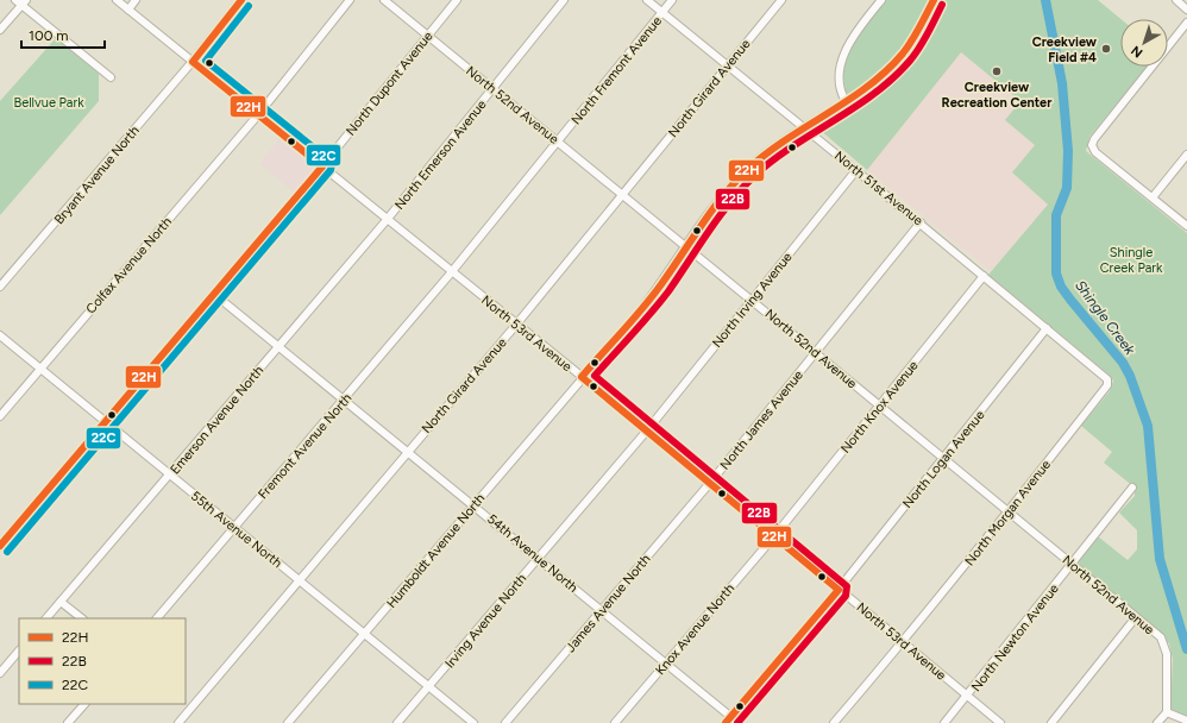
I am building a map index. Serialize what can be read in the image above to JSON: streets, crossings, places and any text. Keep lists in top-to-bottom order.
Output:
{
  "streets": {
    "street": [
      "North Fremont Avenue",
      "North Dupont Avenue",
      "North Girard Avenue",
      "North 52nd Avenue",
      "North Emerson Avenue",
      "Bryant Avenue North",
      "North 51st Avenue",
      "Colfax Avenue North",
      "North Irving Avenue",
      "North 53rd Avenue",
      "North Knox Avenue",
      "Emerson Avenue North",
      "North James Avenue",
      "Fremont Avenue North",
      "North Logan Avenue",
      "North Morgan Avenue",
      "55th Avenue North",
      "Humboldt Avenue North",
      "54th Avenue North",
      "James Avenue North",
      "Irving Avenue North",
      "Knox Avenue North",
      "North Newton Avenue"
    ]
  },
  "crossings": [
    ["North Fremont Avenue", "North 52nd Avenue"],
    ["North Fremont Avenue", "North 51st Avenue"],
    ["North Fremont Avenue", "North 53rd Avenue"],
    ["North Fremont Avenue", "Fremont Avenue North"],
    ["North Dupont Avenue", "North 52nd Avenue"],
    ["North Dupont Avenue", "North 53rd Avenue"],
    ["North Dupont Avenue", "55th Avenue North"],
    ["North Dupont Avenue", "54th Avenue North"],
    ["North Girard Avenue", "North 52nd Avenue"],
    ["North Girard Avenue", "North 51st Avenue"],
    ["North Girard Avenue", "North 53rd Avenue"],
    ["North Girard Avenue", "55th Avenue North"],
    ["North Girard Avenue", "54th Avenue North"],
    ["North 52nd Avenue", "North Emerson Avenue"],
    ["North 52nd Avenue", "North Irving Avenue"],
    ["North 52nd Avenue", "North Knox Avenue"],
    ["North 52nd Avenue", "North James Avenue"],
    ["North 52nd Avenue", "North Logan Avenue"],
    ["North 52nd Avenue", "North Morgan Avenue"],
    ["North 52nd Avenue", "Humboldt Avenue North"],
    ["North 52nd Avenue", "North Newton Avenue"],
    ["North Emerson Avenue", "North 53rd Avenue"],
    ["North Emerson Avenue", "Emerson Avenue North"],
    ["Bryant Avenue North", "North 53rd Avenue"],
    ["North 51st Avenue", "North Irving Avenue"],
    ["North 51st Avenue", "North Knox Avenue"],
    ["North 51st Avenue", "North James Avenue"],
    ["North 51st Avenue", "North Logan Avenue"],
    ["North 51st Avenue", "North Morgan Avenue"],
    ["North 51st Avenue", "Humboldt Avenue North"],
    ["Colfax Avenue North", "North 53rd Avenue"],
    ["Colfax Avenue North", "55th Avenue North"],
    ["North Irving Avenue", "North 53rd Avenue"],
    ["North Irving Avenue", "Irving Avenue North"],
    ["North 53rd Avenue", "North Knox Avenue"],
    ["North 53rd Avenue", "Emerson Avenue North"],
    ["North 53rd Avenue", "North James Avenue"],
    ["North 53rd Avenue", "Fremont Avenue North"],
    ["North 53rd Avenue", "North Logan Avenue"],
    ["North 53rd Avenue", "North Morgan Avenue"],
    ["North 53rd Avenue", "Humboldt Avenue North"],
    ["North 53rd Avenue", "James Avenue North"],
    ["North 53rd Avenue", "Irving Avenue North"],
    ["North 53rd Avenue", "Knox Avenue North"],
    ["North 53rd Avenue", "North Newton Avenue"],
    ["North Knox Avenue", "Knox Avenue North"],
    ["Emerson Avenue North", "55th Avenue North"],
    ["Emerson Avenue North", "54th Avenue North"],
    ["North James Avenue", "James Avenue North"],
    ["Fremont Avenue North", "55th Avenue North"],
    ["Fremont Avenue North", "54th Avenue North"],
    ["North Logan Avenue", "54th Avenue North"],
    ["55th Avenue North", "Humboldt Avenue North"],
    ["55th Avenue North", "Irving Avenue North"],
    ["Humboldt Avenue North", "54th Avenue North"],
    ["54th Avenue North", "James Avenue North"],
    ["54th Avenue North", "Irving Avenue North"],
    ["54th Avenue North", "Knox Avenue North"]
  ],
  "water": ["Shingle Creek"],
  "parks": ["Bellvue Park", "Shingle Creek Park"],
  "places": ["Creekview Field #4", "Creekview Recreation Center"],
  "lines": ["transit line 22H", "transit line 22B", "transit line 22C"],
  "legend": ["22H", "22B", "22C"],
  "scale_bar": "100 m",
  "north": "bottom left"
}
